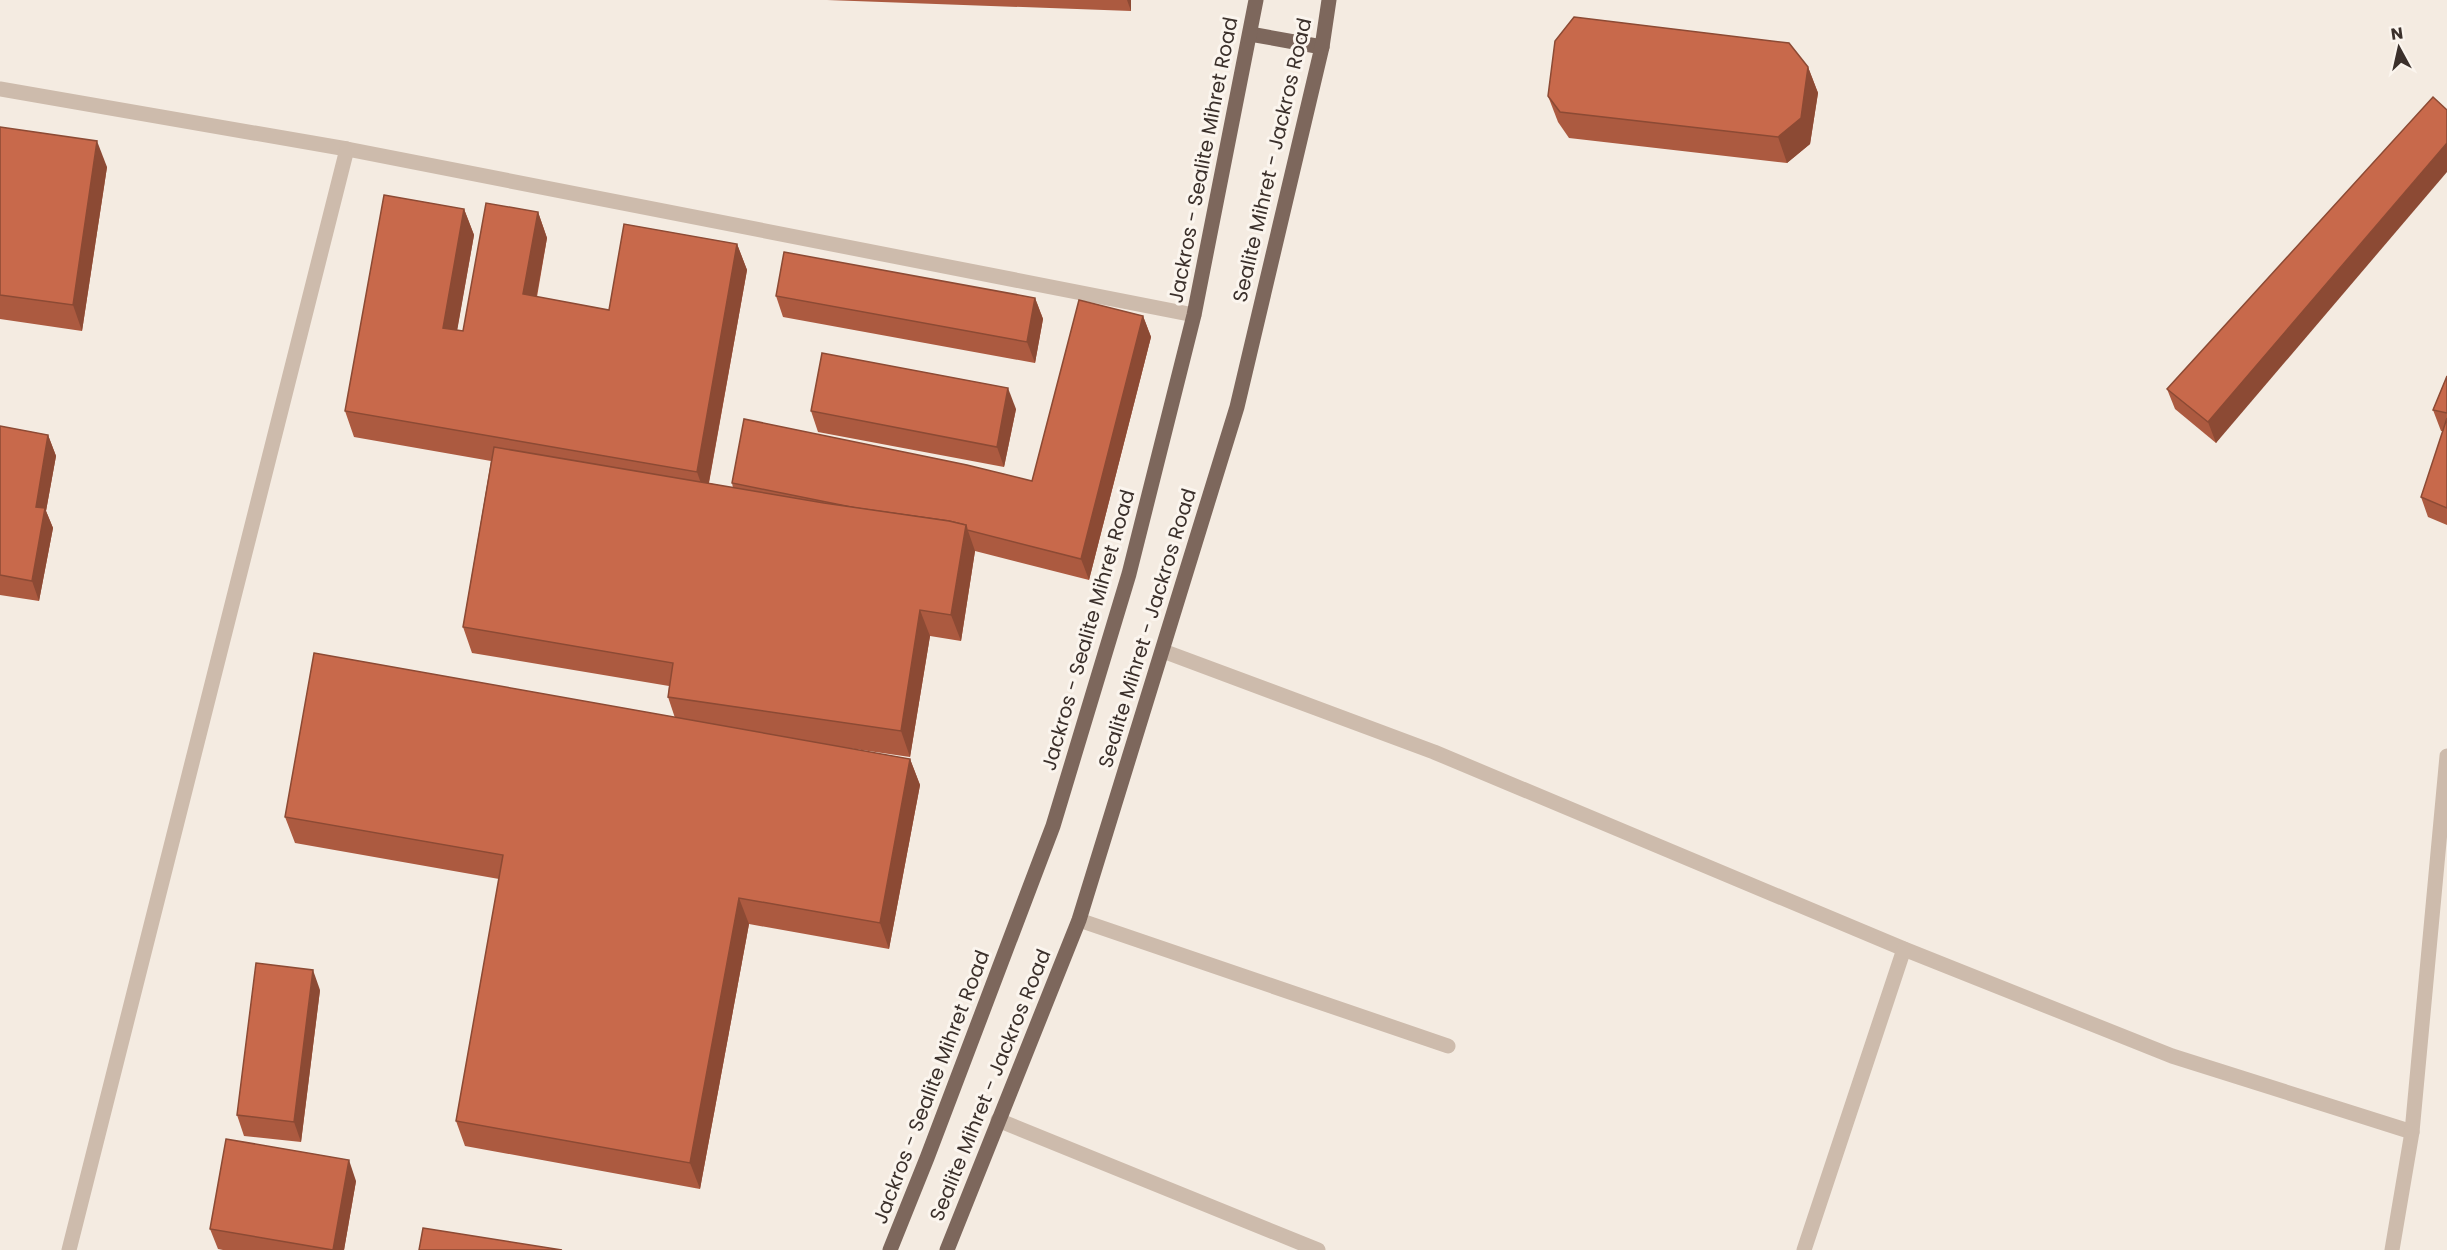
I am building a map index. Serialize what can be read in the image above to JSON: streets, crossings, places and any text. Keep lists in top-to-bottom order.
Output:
{
  "streets": {
    "main road": ["Jackros - Sealite Mihret Road", "Sealite Mihret - Jackros Road"]
  },
  "north": "top"
}
